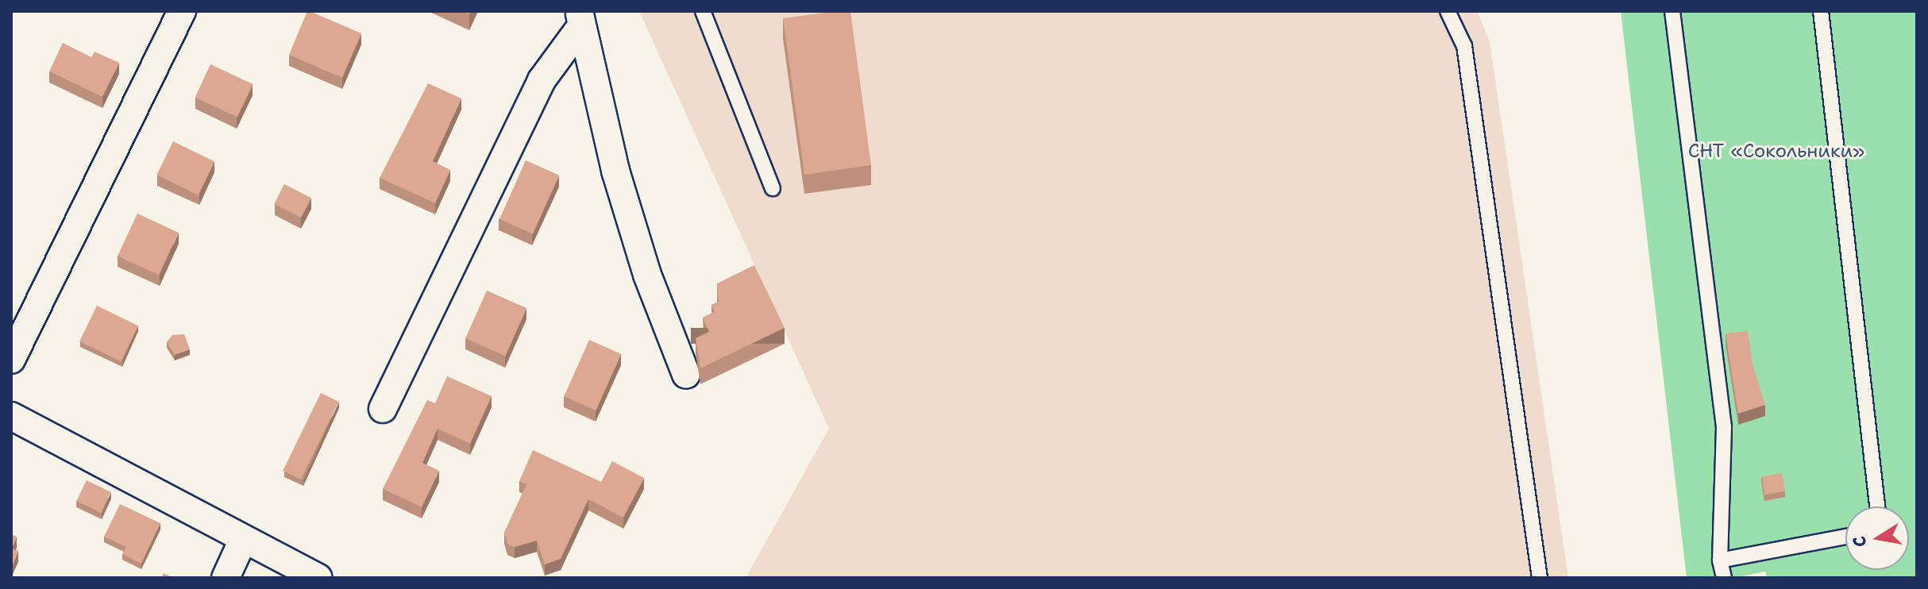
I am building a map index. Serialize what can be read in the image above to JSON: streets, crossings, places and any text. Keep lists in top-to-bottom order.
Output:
{
  "parks": ["СНТ «Сокольники»"],
  "north": "left"
}
